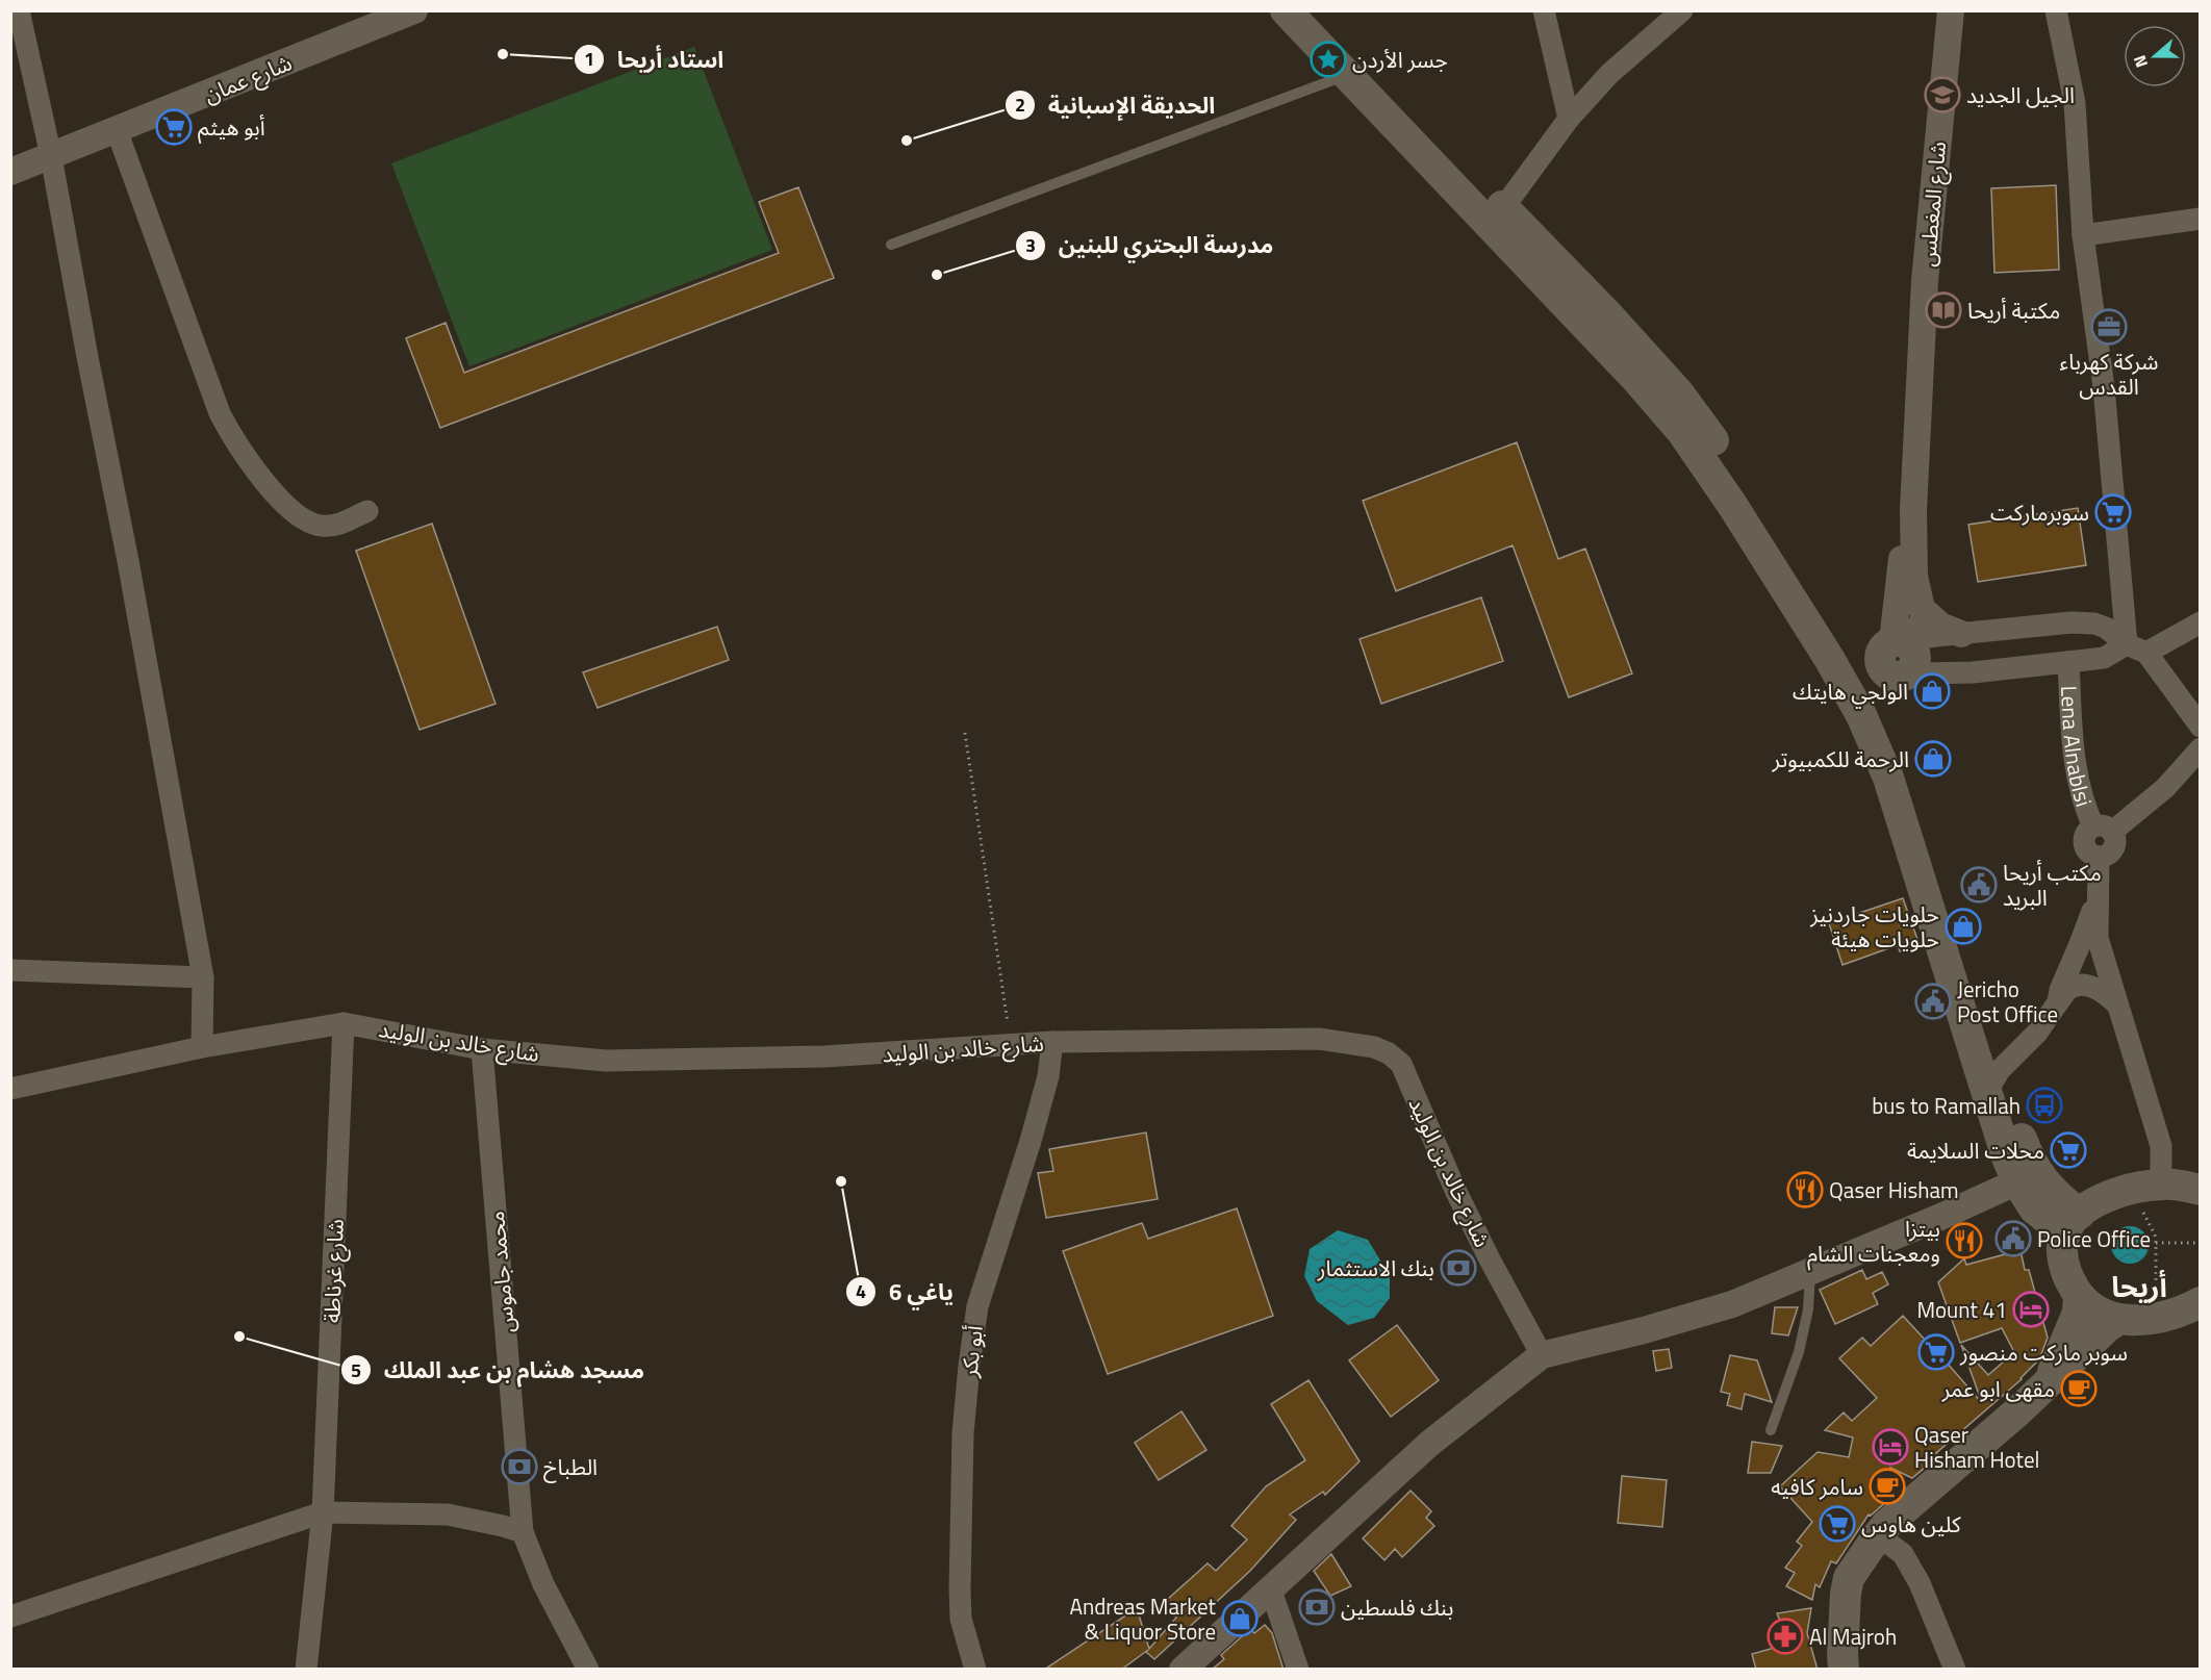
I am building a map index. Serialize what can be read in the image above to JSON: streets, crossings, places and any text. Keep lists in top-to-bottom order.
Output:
{
  "streets": {
    "street": [
      "شارع عمان",
      "شارع المغطس",
      "Lena Alnablsi",
      "شارع خالد بن الوليد",
      "شارع غرناطة",
      "محمد جاموس",
      "أبو بكر"
    ]
  },
  "crossings": [
    ["شارع خالد بن الوليد", "شارع غرناطة"],
    ["شارع خالد بن الوليد", "محمد جاموس"],
    ["شارع خالد بن الوليد", "أبو بكر"]
  ],
  "districts": ["أريحا"],
  "places": {
    "other": [
      "استاد أريحا",
      "الحديقة الإسبانية",
      "مدرسة البحتري للبنين",
      "ياغي 6",
      "مسجد هشام بن عبد الملك"
    ],
    "place": ["جسر الأردن"],
    "school or university": ["الجيل الجديد"],
    "supermarket": [
      "أبو هيثم",
      "سوبرماركت",
      "محلات السلايمة",
      "سوبر ماركت منصور",
      "كلين هاوس"
    ],
    "library": ["مكتبة أريحا"],
    "office": ["شركة كهرباء القدس"],
    "shop": [
      "الولجي هايتك",
      "الرحمة للكمبيوتر",
      "حلويات جاردنيز حلويات هيئة",
      "Andreas Market & Liquor Store"
    ],
    "public building": ["مكتب أريحا البريد", "Jericho Post Office", "Police Office"],
    "bus stop": ["bus to Ramallah"],
    "restaurant": ["Qaser Hisham", "بيتزا ومعجنات الشام"],
    "bank": ["بنك الاستثمار", "الطباخ", "بنك فلسطين"],
    "hotel": ["Mount 41", "Qaser Hisham Hotel"],
    "cafe": ["مقهى ابو عمر", "سامر كافيه"],
    "pharmacy": ["Al Majroh"]
  },
  "north": "left"
}
